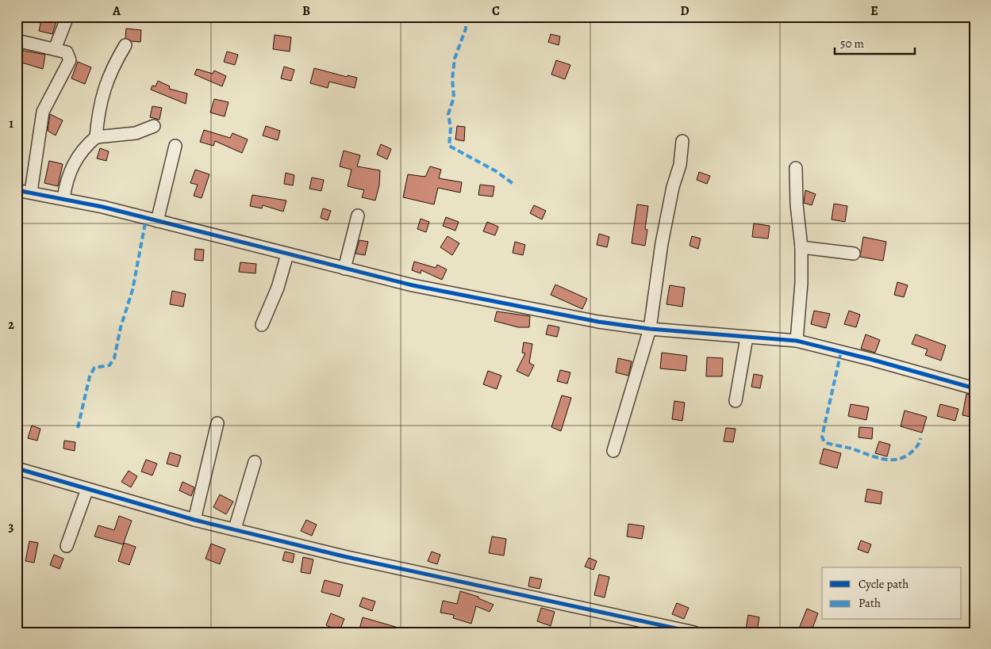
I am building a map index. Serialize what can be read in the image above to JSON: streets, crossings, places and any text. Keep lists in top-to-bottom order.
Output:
{
  "legend": ["Cycle path", "Path"],
  "scale_bar": "50 m",
  "grid": {
    "columns": [
      "A",
      "B",
      "C",
      "D",
      "E"
    ],
    "rows": ["1", "2", "3"]
  }
}
